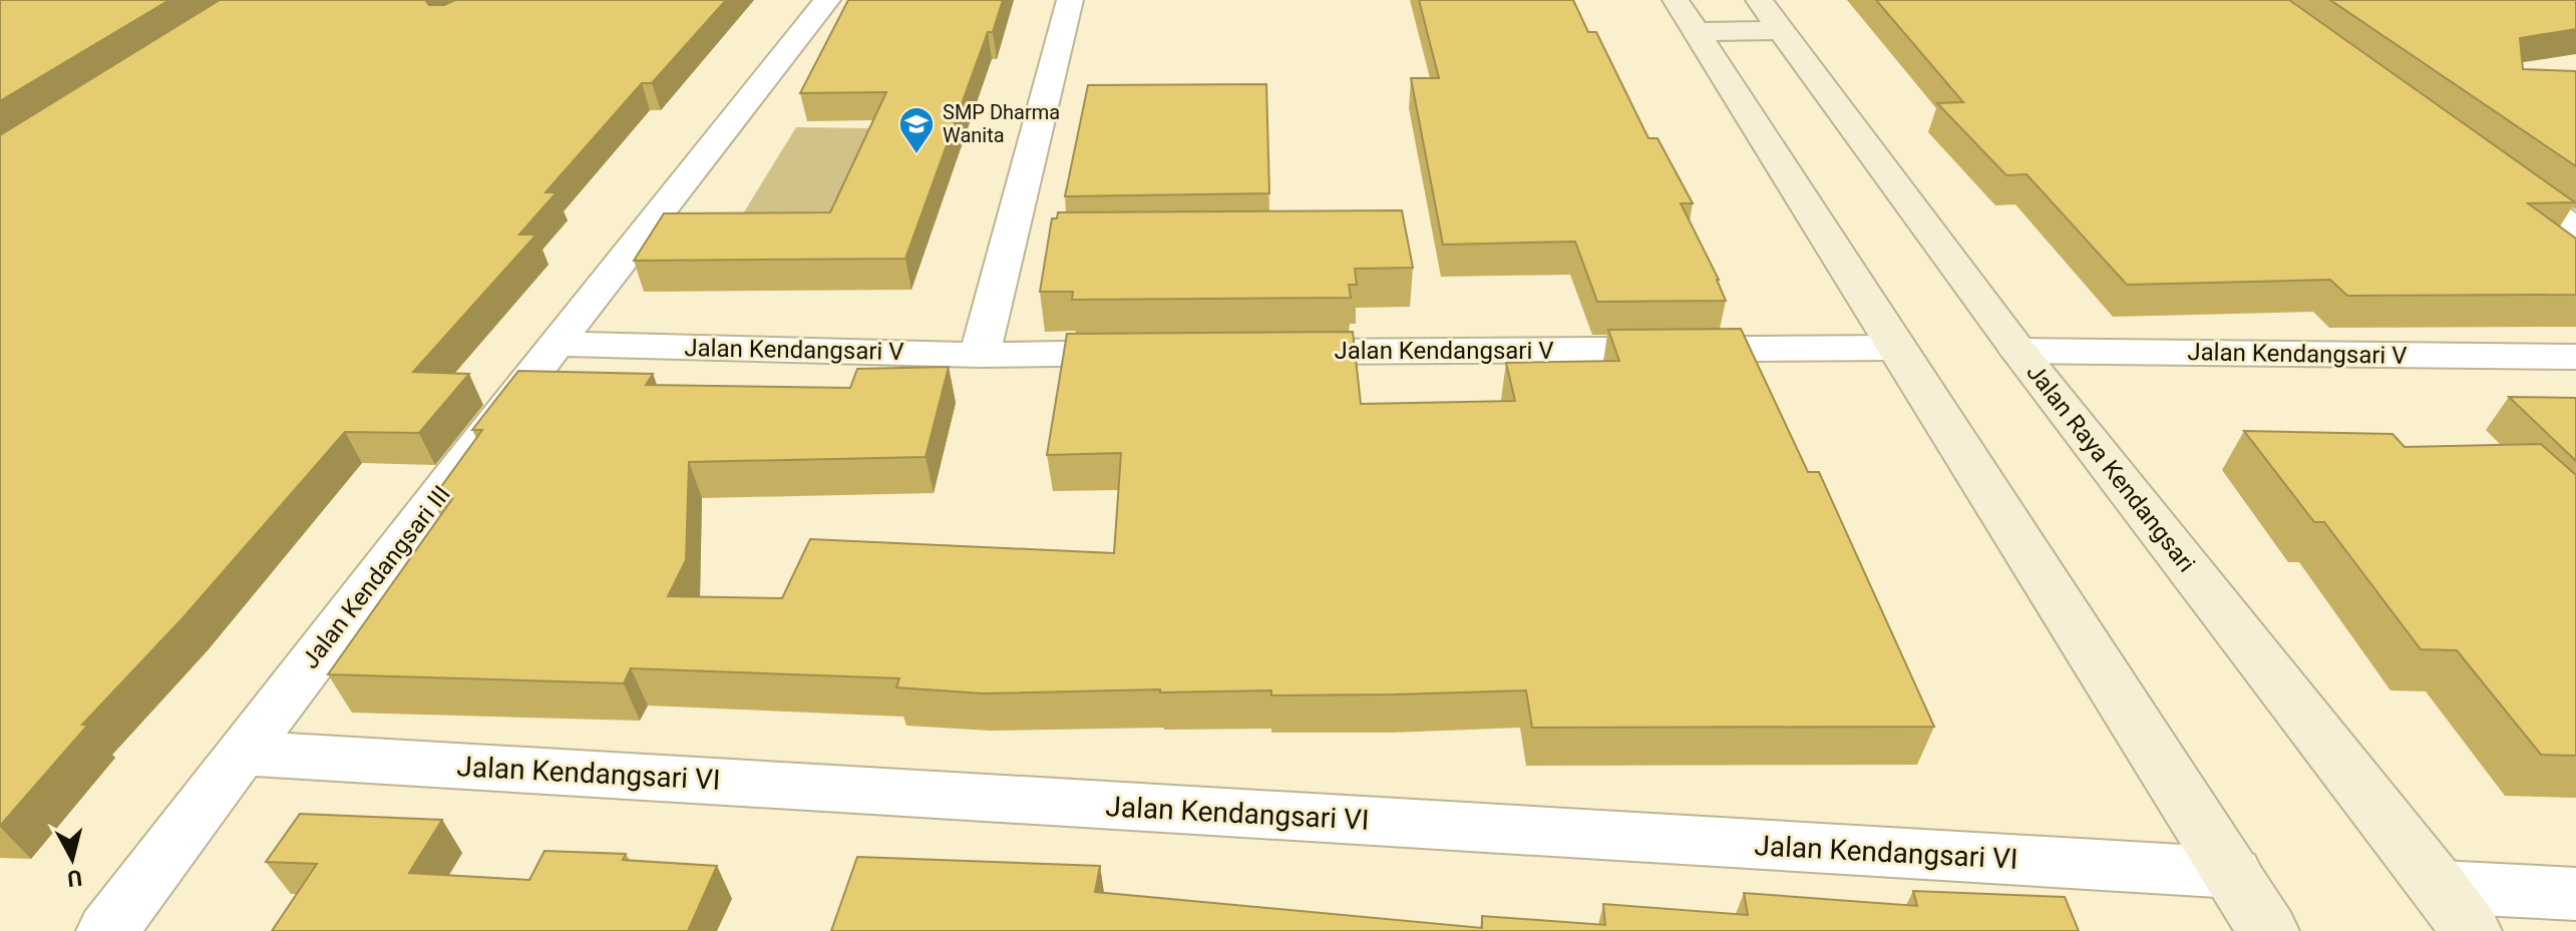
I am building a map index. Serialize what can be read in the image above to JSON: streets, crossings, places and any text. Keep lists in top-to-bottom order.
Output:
{
  "streets": {
    "main road": ["Jalan Raya Kendangsari"],
    "street": ["Jalan Kendangsari V", "Jalan Kendangsari III", "Jalan Kendangsari VI"]
  },
  "crossings": [
    ["Jalan Kendangsari V", "Jalan Raya Kendangsari"],
    ["Jalan Kendangsari V", "Jalan Kendangsari III"],
    ["Jalan Kendangsari III", "Jalan Kendangsari VI"]
  ],
  "places": {
    "school or university": ["SMP Dharma Wanita"]
  },
  "north": "bottom"
}
